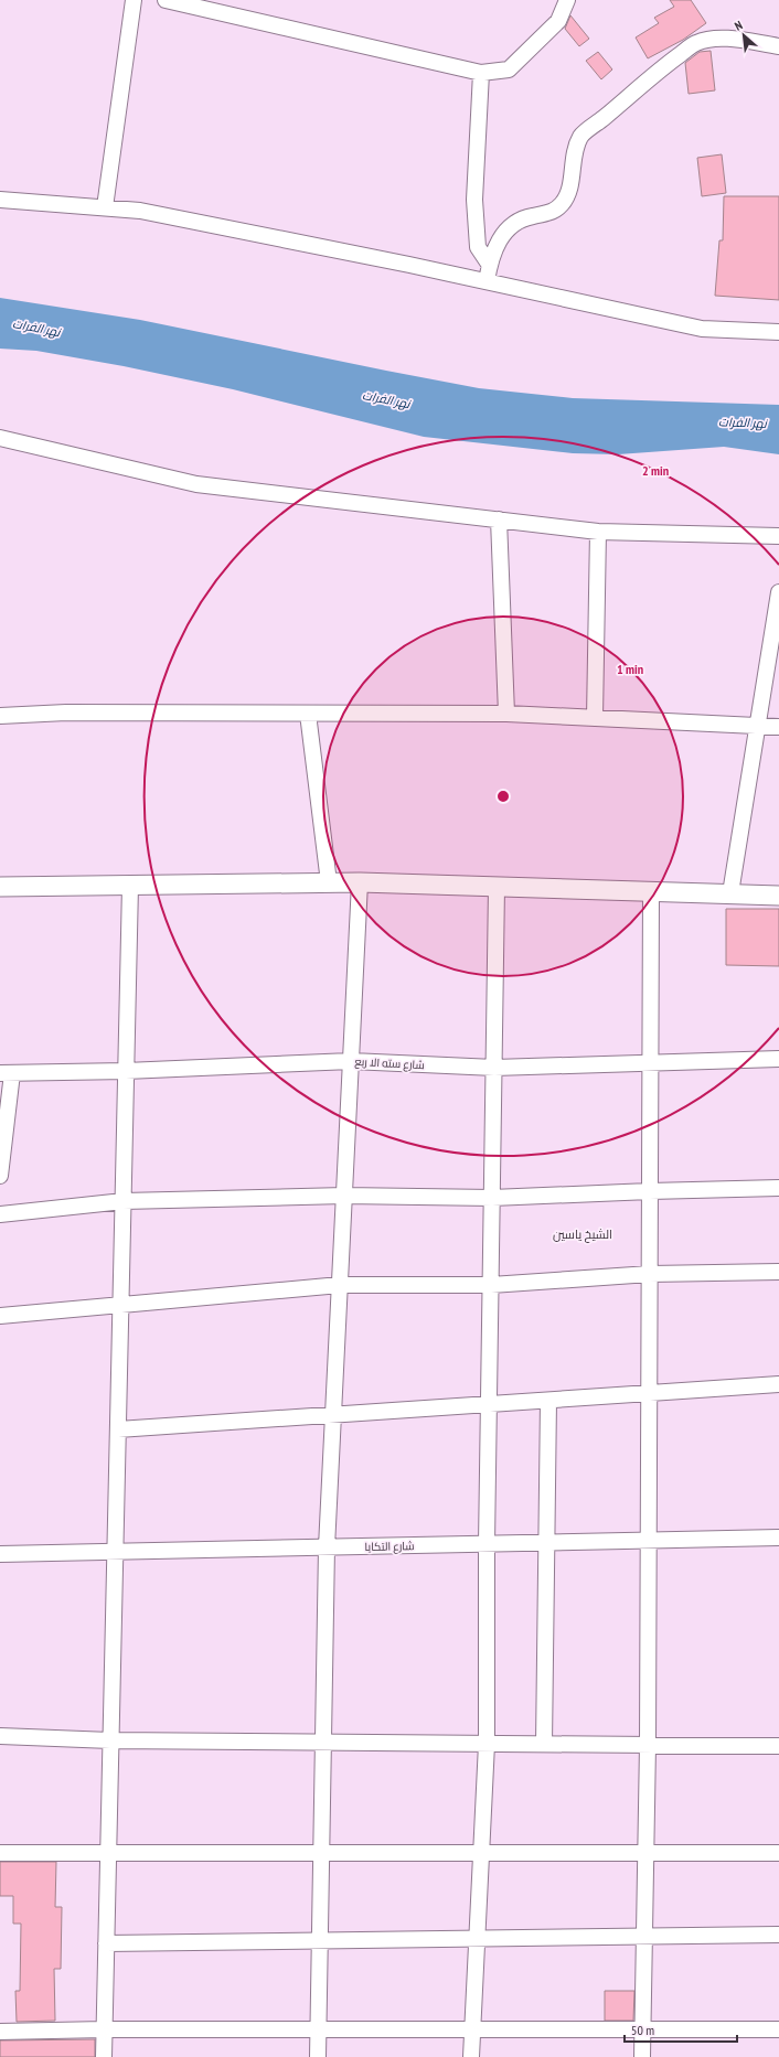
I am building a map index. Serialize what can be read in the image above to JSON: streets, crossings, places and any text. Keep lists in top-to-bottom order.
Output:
{
  "streets": {
    "street": ["شارع سته الا ربع", "شارع التكايا"]
  },
  "districts": ["الشيخ ياسين"],
  "water": ["نهر الفرات"],
  "scale_bar": "50 m",
  "north": "top left",
  "rings": ["2 min", "1 min"]
}
